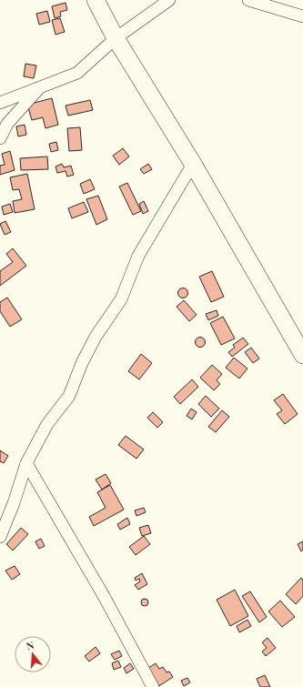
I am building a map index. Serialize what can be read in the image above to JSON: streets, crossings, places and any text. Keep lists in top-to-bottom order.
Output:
{
  "north": "top"
}
